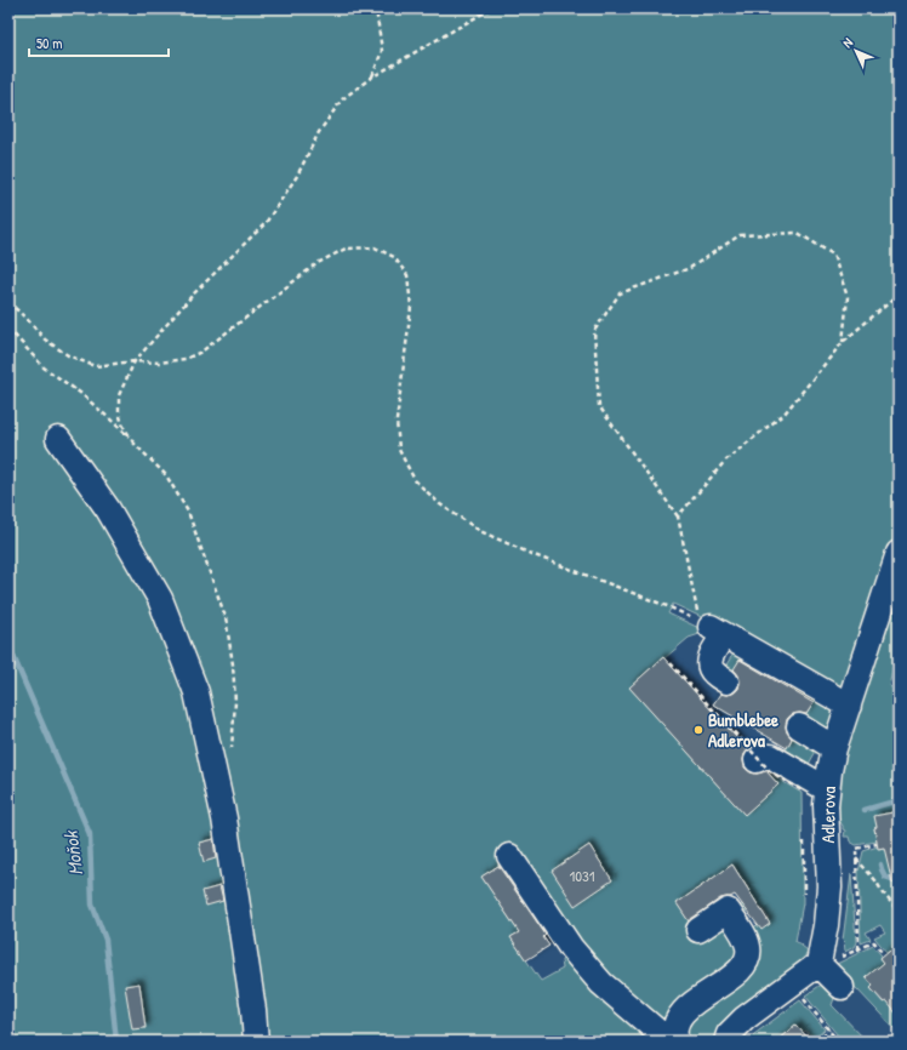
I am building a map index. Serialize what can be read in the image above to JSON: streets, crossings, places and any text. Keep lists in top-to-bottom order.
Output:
{
  "streets": {
    "street": ["Adlerova"]
  },
  "water": ["Moňok"],
  "places": ["Bumblebee Adlerova"],
  "house_numbers": ["1031"],
  "scale_bar": "50 m",
  "north": "top left"
}
